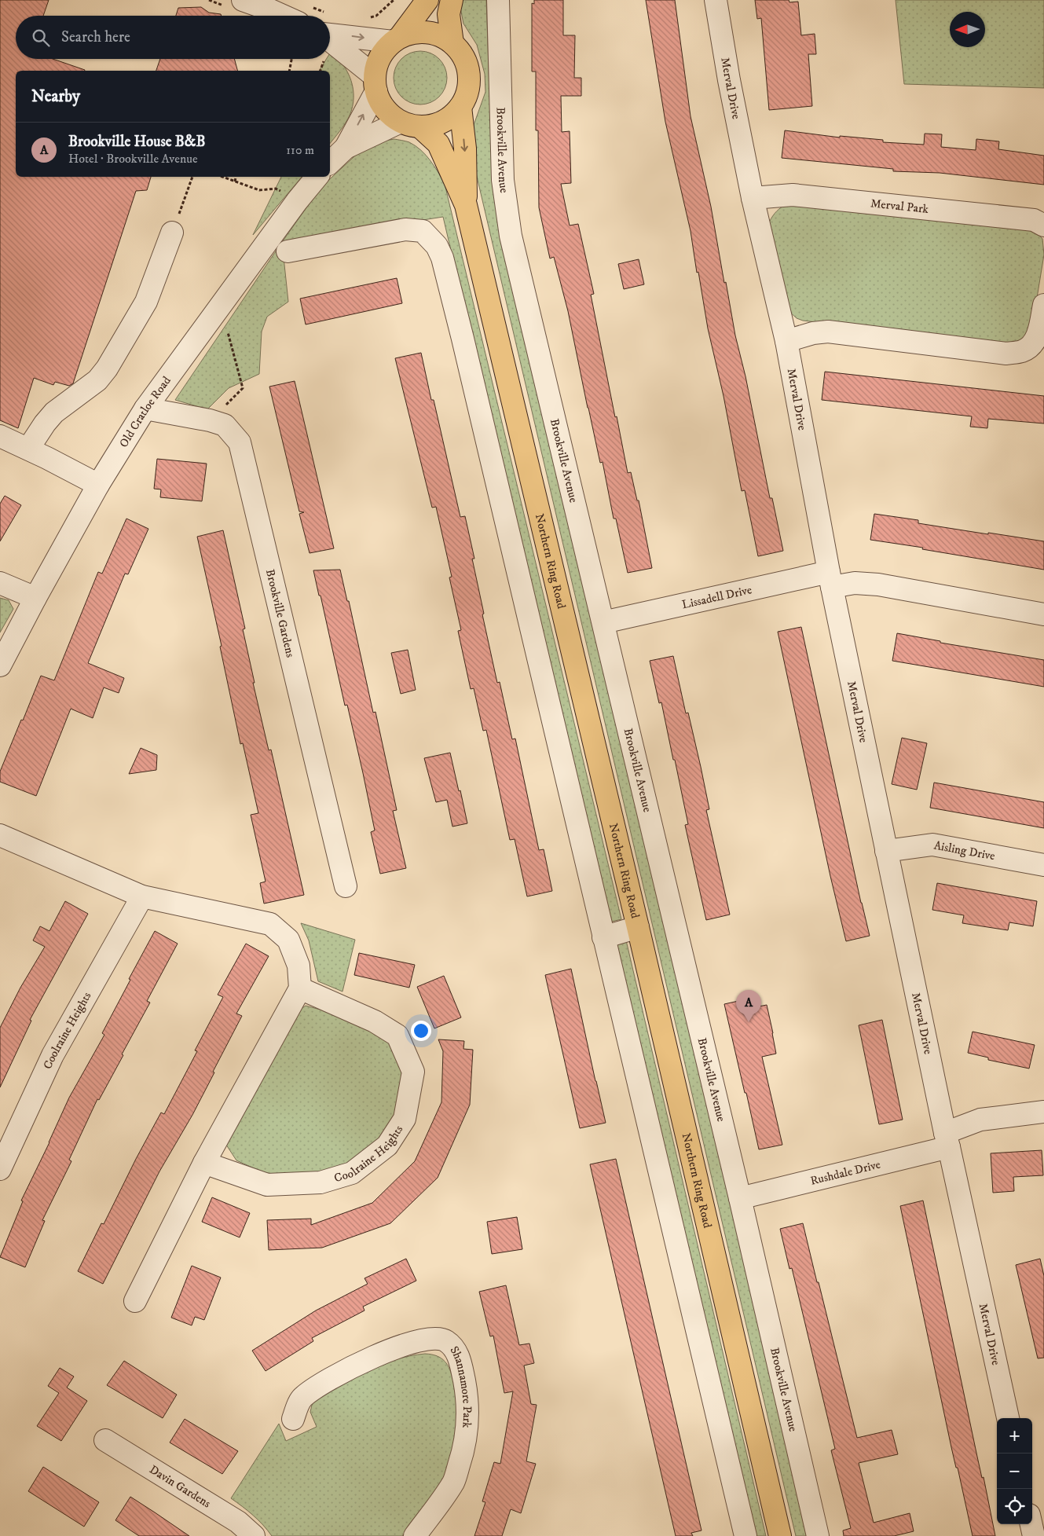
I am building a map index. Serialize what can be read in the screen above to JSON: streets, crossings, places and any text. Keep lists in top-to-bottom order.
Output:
{
  "streets": {
    "main road": ["Northern Ring Road"],
    "street": [
      "Merval Drive",
      "Brookville Avenue",
      "Merval Park",
      "Old Cratloe Road",
      "Lissadell Drive",
      "Brookville Gardens",
      "Aisling Drive",
      "Coolraine Heights",
      "Rushdale Drive",
      "Shannamore Park",
      "Davin Gardens"
    ]
  },
  "crossings": [
    ["Merval Drive", "Merval Park"],
    ["Merval Drive", "Lissadell Drive"],
    ["Merval Drive", "Aisling Drive"],
    ["Merval Drive", "Rushdale Drive"],
    ["Brookville Avenue", "Lissadell Drive"],
    ["Brookville Avenue", "Rushdale Drive"],
    ["Old Cratloe Road", "Brookville Gardens"]
  ],
  "north": "left",
  "page": {
    "search": "Search here",
    "heading": "Nearby",
    "list": [
      {
        "mark": "A",
        "name": "Brookville House B&B",
        "note": "Hotel · Brookville Avenue",
        "value": "110 m"
      }
    ],
    "pins": "A",
    "map_buttons": ["+", "−"]
  }
}
